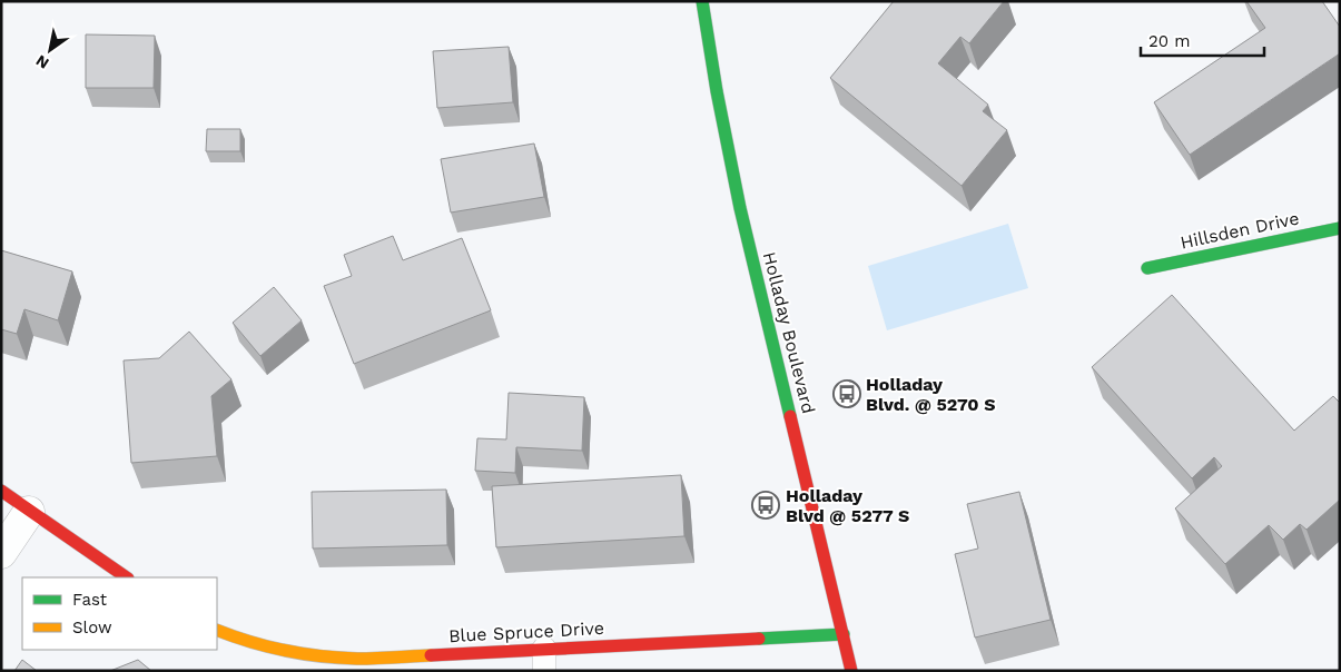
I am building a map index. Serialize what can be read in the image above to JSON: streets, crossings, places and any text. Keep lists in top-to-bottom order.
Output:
{
  "streets": {
    "street": ["Hillsden Drive", "Holladay Boulevard", "Blue Spruce Drive"]
  },
  "crossings": [
    ["Holladay Boulevard", "Blue Spruce Drive"]
  ],
  "places": {
    "bus stop": ["Holladay Blvd. @ 5270 S", "Holladay Blvd @ 5277 S"]
  },
  "legend": ["Fast", "Slow"],
  "scale_bar": "20 m",
  "north": "bottom left"
}
